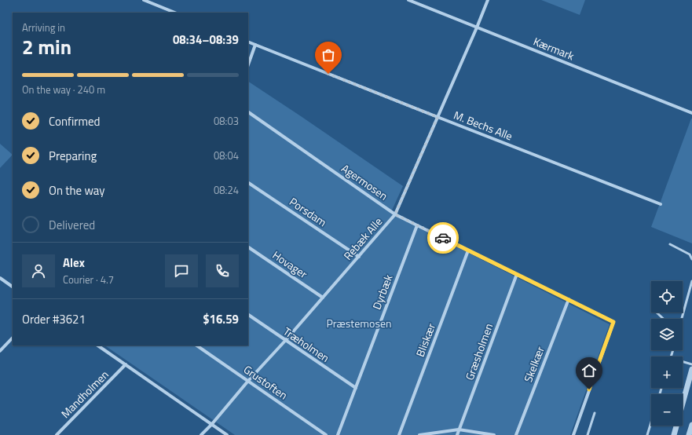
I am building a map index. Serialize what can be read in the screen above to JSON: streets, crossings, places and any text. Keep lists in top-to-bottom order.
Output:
{
  "streets": {
    "street": [
      "Kærmark",
      "M. Bechs Alle",
      "Agermosen",
      "Porsdam",
      "Rebæk Alle",
      "Hovager",
      "Dyrbæk",
      "Bliskær",
      "Træholmen",
      "Græsholmen",
      "Skelkær",
      "Grustoften",
      "Mandholmen"
    ]
  },
  "crossings": [
    ["Kærmark", "Rebæk Alle"],
    ["M. Bechs Alle", "Rebæk Alle"],
    ["Agermosen", "Rebæk Alle"],
    ["Agermosen", "Dyrbæk"],
    ["Agermosen", "Bliskær"],
    ["Agermosen", "Græsholmen"],
    ["Agermosen", "Skelkær"],
    ["Porsdam", "Rebæk Alle"],
    ["Rebæk Alle", "Hovager"],
    ["Rebæk Alle", "Træholmen"],
    ["Rebæk Alle", "Grustoften"],
    ["Dyrbæk", "Træholmen"]
  ],
  "parks": ["Præstemosen"],
  "page": {
    "heading": ["2 min", "Arriving in", "08:34–08:39"],
    "panel": [
      "Alex",
      "Courier · 4.7",
      "Order #3621",
      "$16.59"
    ],
    "bar": "On the way · 240 m",
    "list": [
      ["Confirmed", "08:03"],
      ["Preparing", "08:04"],
      ["On the way", "08:24"],
      "Delivered"
    ],
    "map_buttons": ["+", "−"]
  }
}
